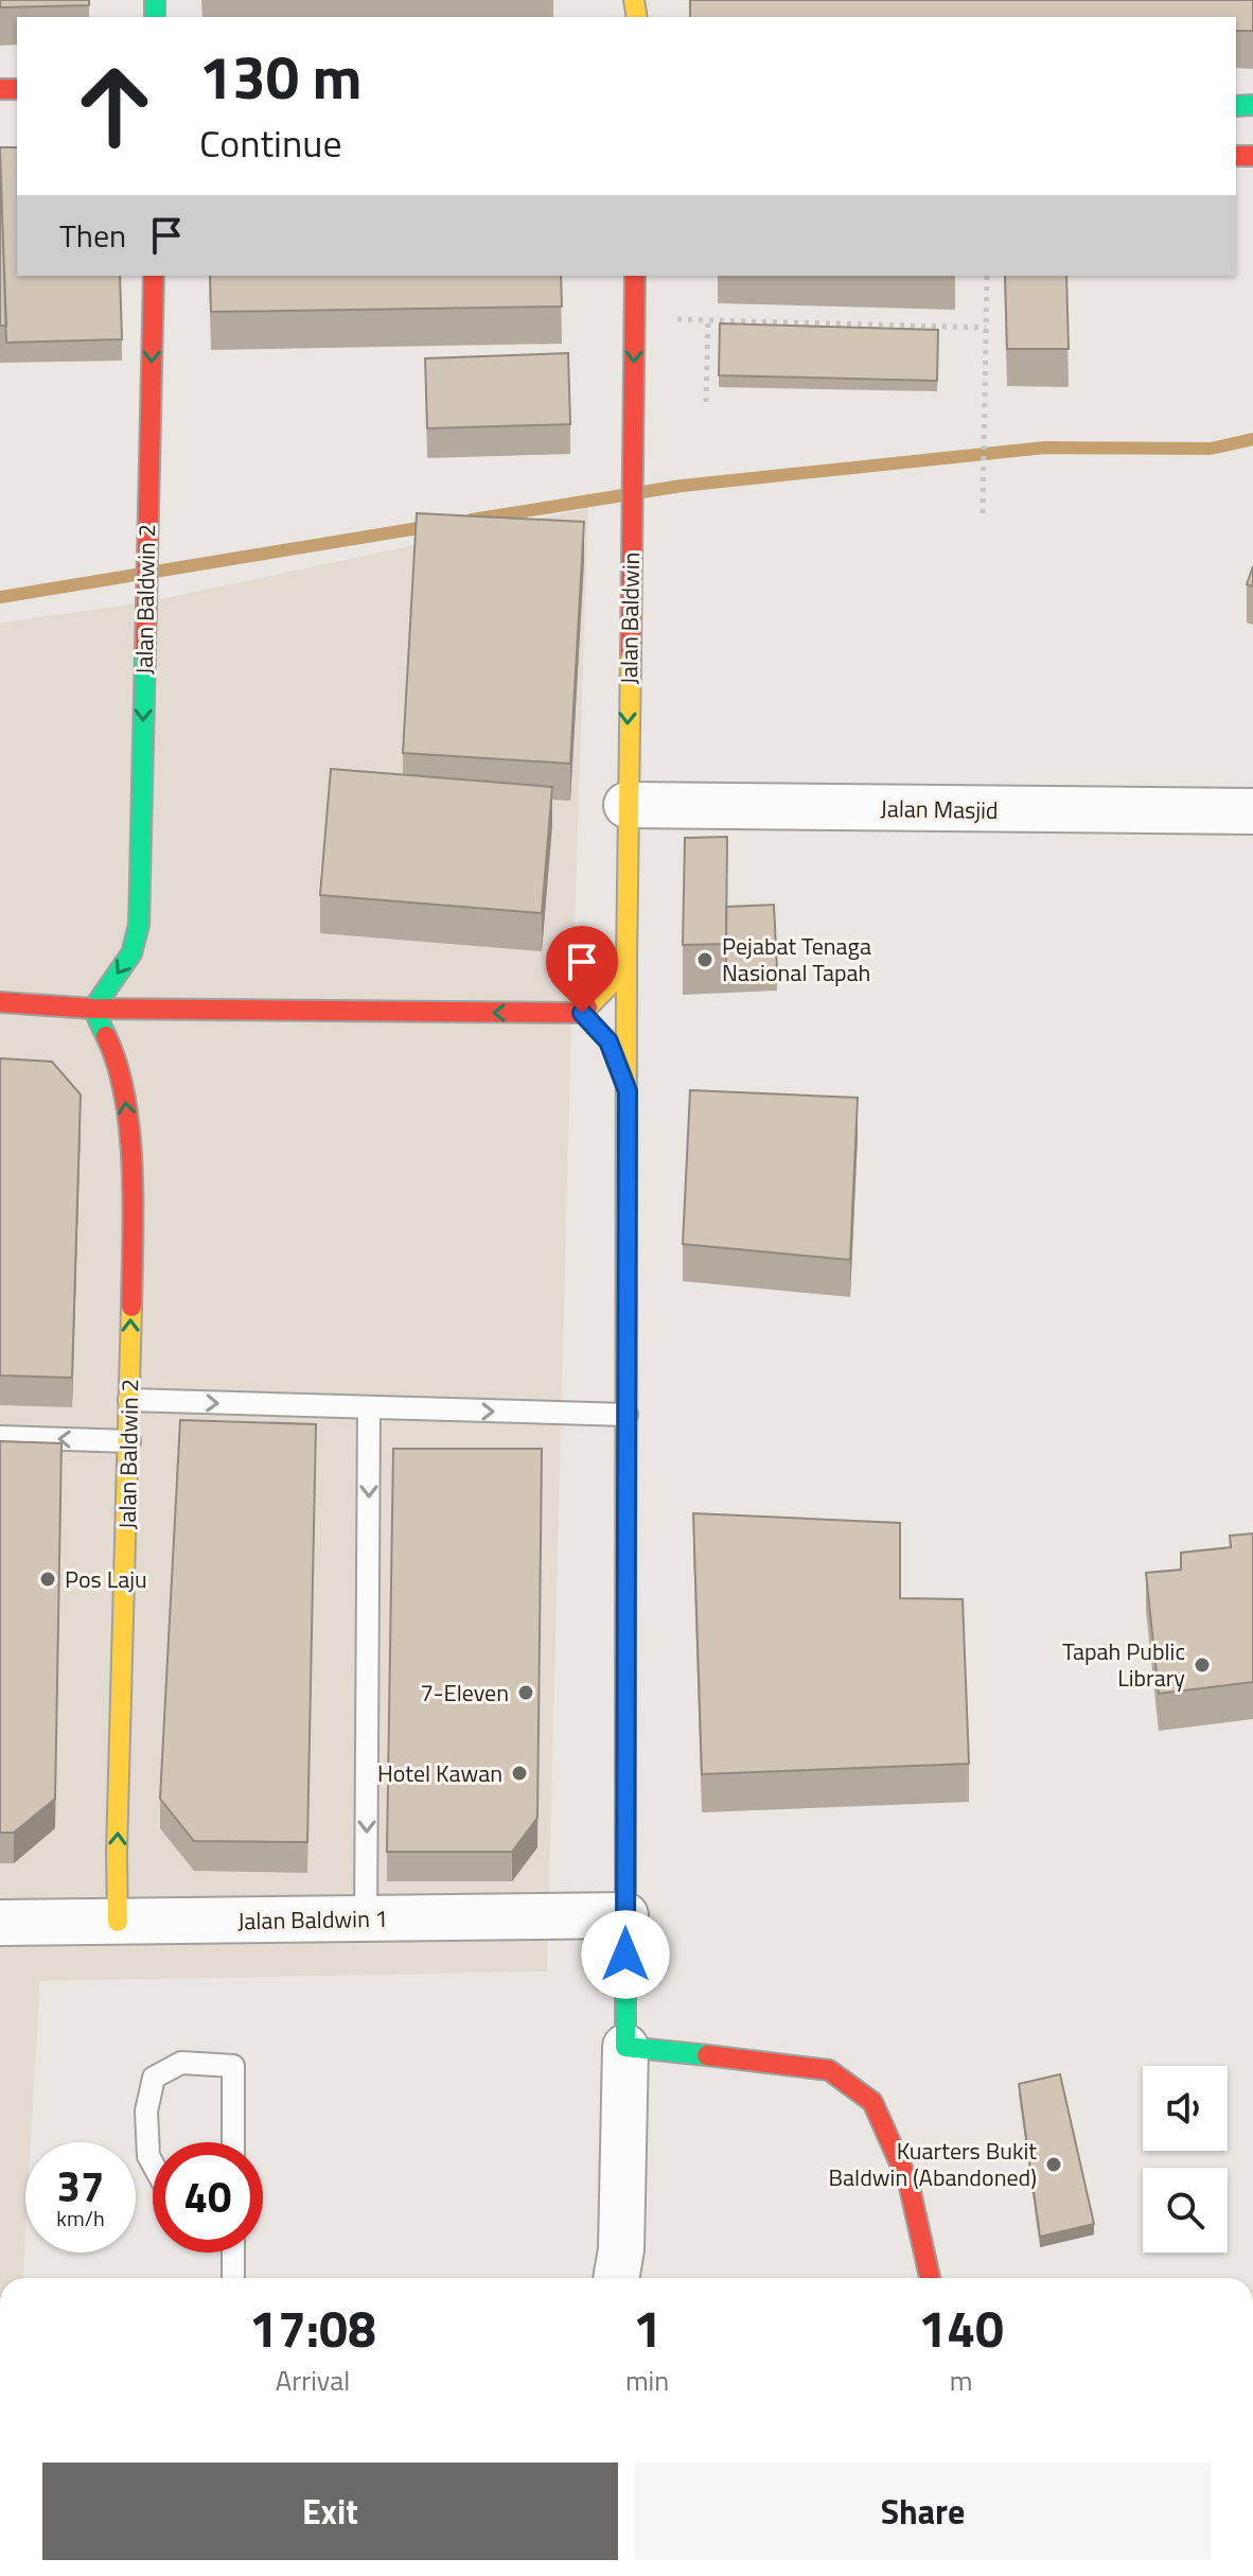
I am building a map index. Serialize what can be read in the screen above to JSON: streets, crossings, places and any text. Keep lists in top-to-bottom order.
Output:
{
  "streets": {
    "main road": ["Jalan Baldwin 2", "Jalan Baldwin"],
    "street": ["Jalan Masjid", "Jalan Baldwin 1"]
  },
  "crossings": [
    ["Jalan Baldwin 2", "Jalan Baldwin 1"],
    ["Jalan Baldwin", "Jalan Masjid"]
  ],
  "one_way": ["Jalan Baldwin"],
  "places": [
    "Pejabat Tenaga Nasional Tapah",
    "Pos Laju",
    "Tapah Public Library",
    "7-Eleven",
    "Hotel Kawan",
    "Kuarters Bukit Baldwin (Abandoned)"
  ],
  "page": {
    "turn": ["130 m", "Continue"],
    "then": "Then",
    "speed": "37 km/h",
    "limit": "40",
    "eta": [
      "17:08",
      "Arrival",
      "1",
      "min",
      "140",
      "m"
    ],
    "buttons": ["Exit", "Share"]
  }
}
